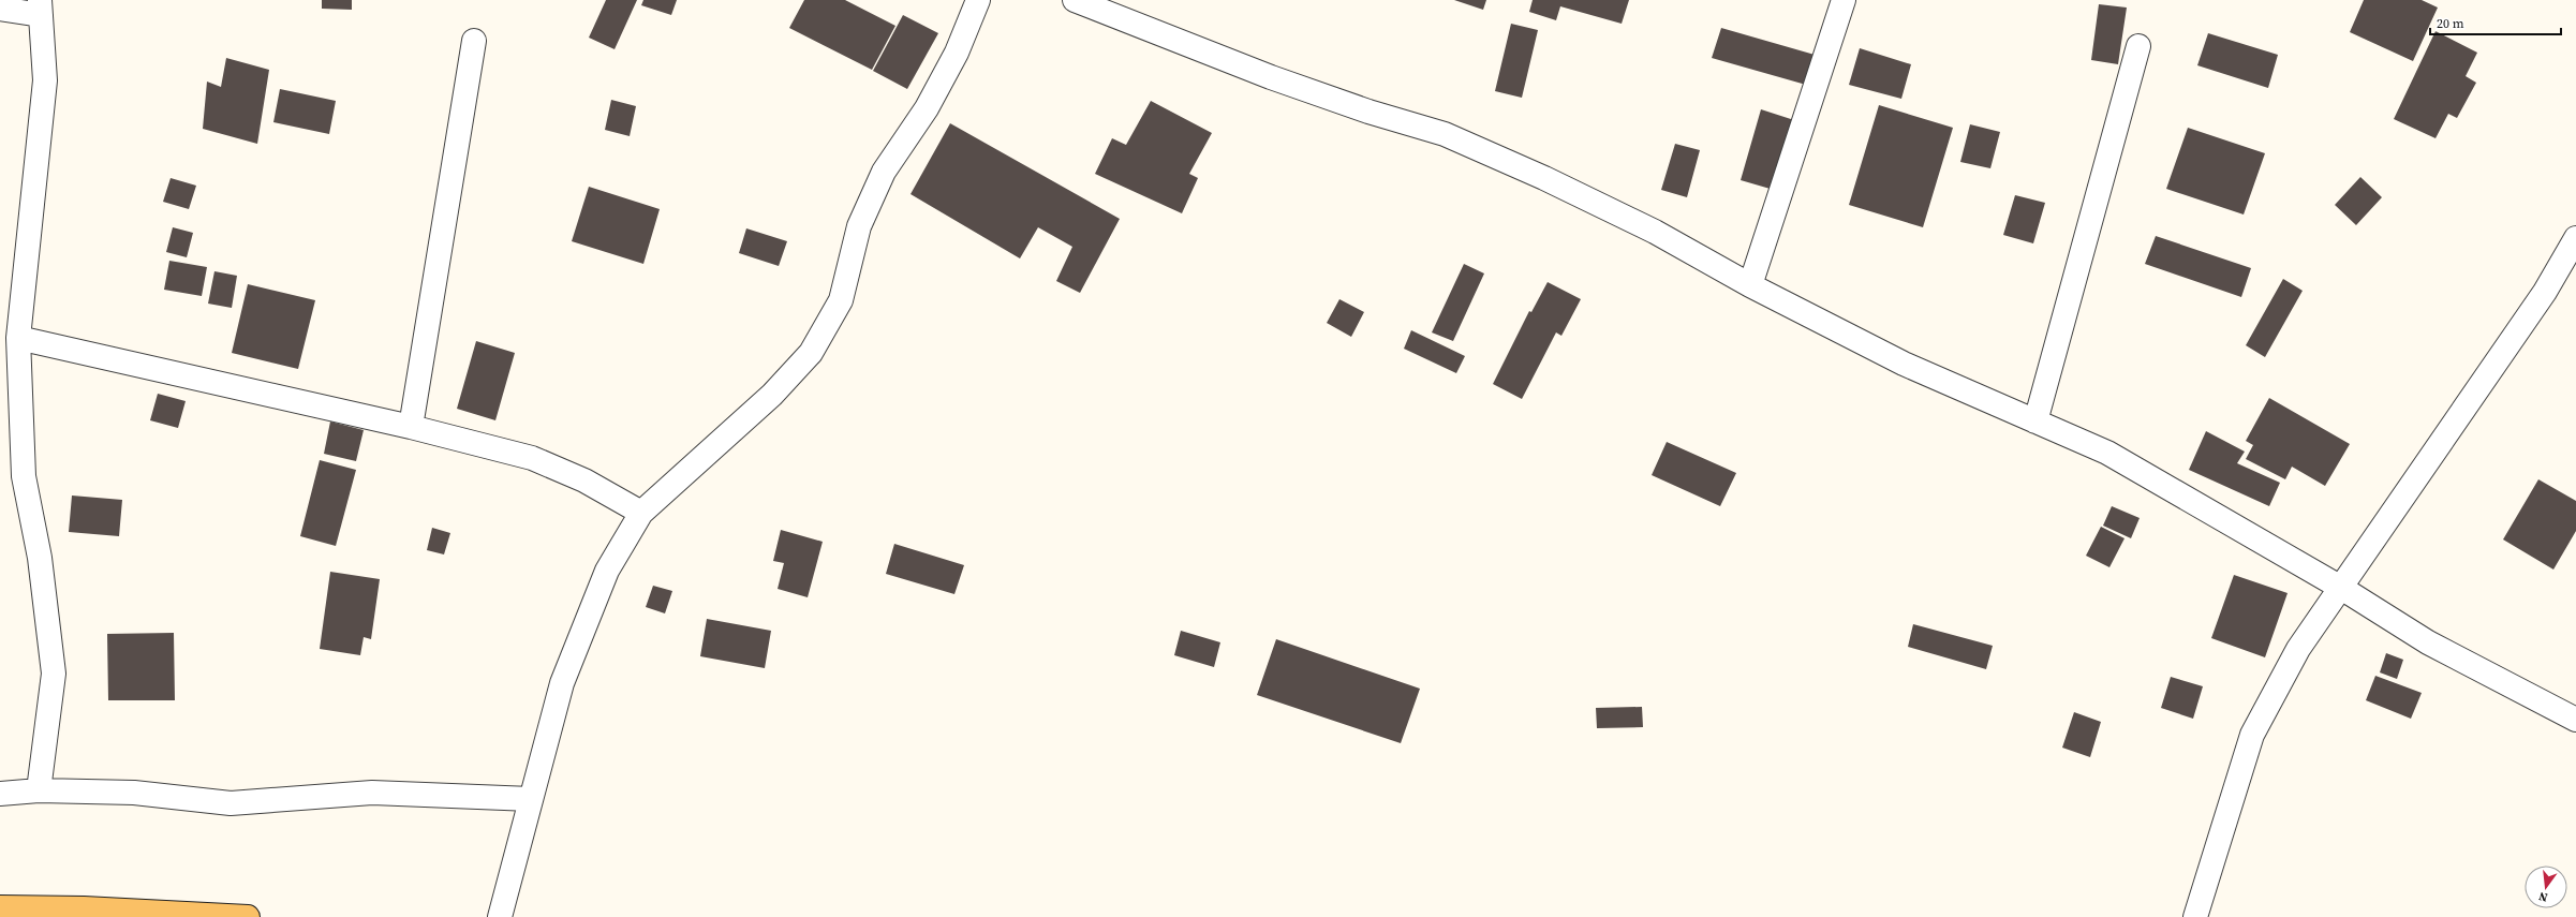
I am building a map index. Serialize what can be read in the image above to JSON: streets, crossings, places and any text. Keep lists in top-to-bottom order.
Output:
{
  "scale_bar": "20 m",
  "north": "bottom"
}
